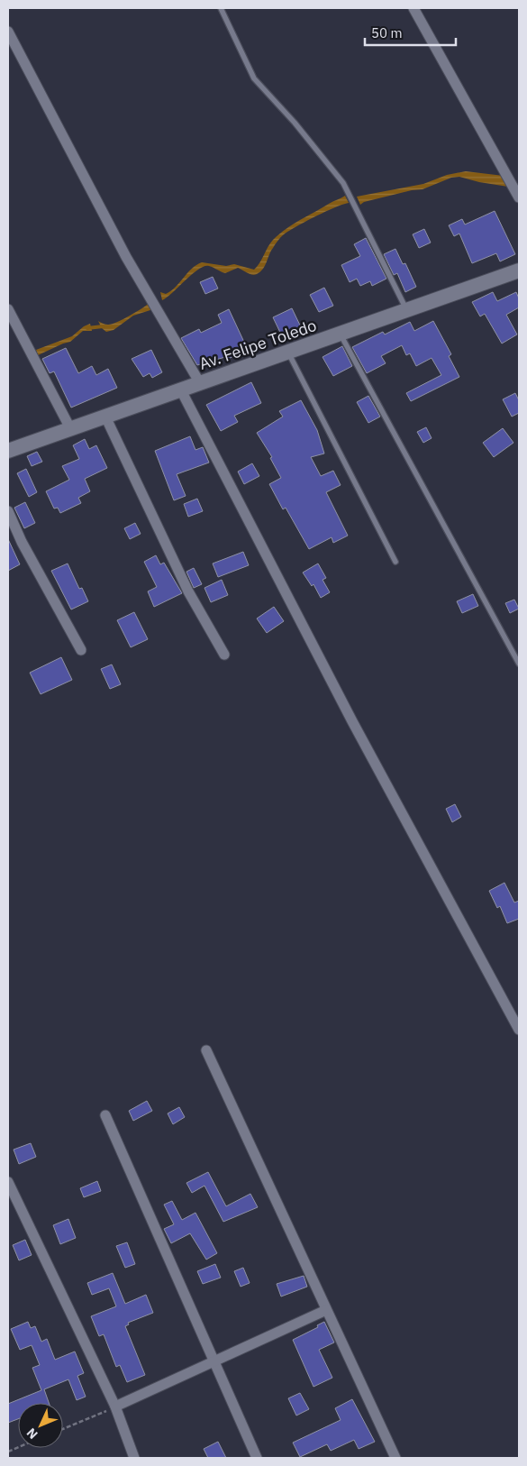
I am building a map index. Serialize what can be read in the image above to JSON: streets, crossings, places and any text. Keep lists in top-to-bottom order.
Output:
{
  "streets": {
    "main road": ["Av. Felipe Toledo"]
  },
  "scale_bar": "50 m",
  "north": "bottom left"
}
